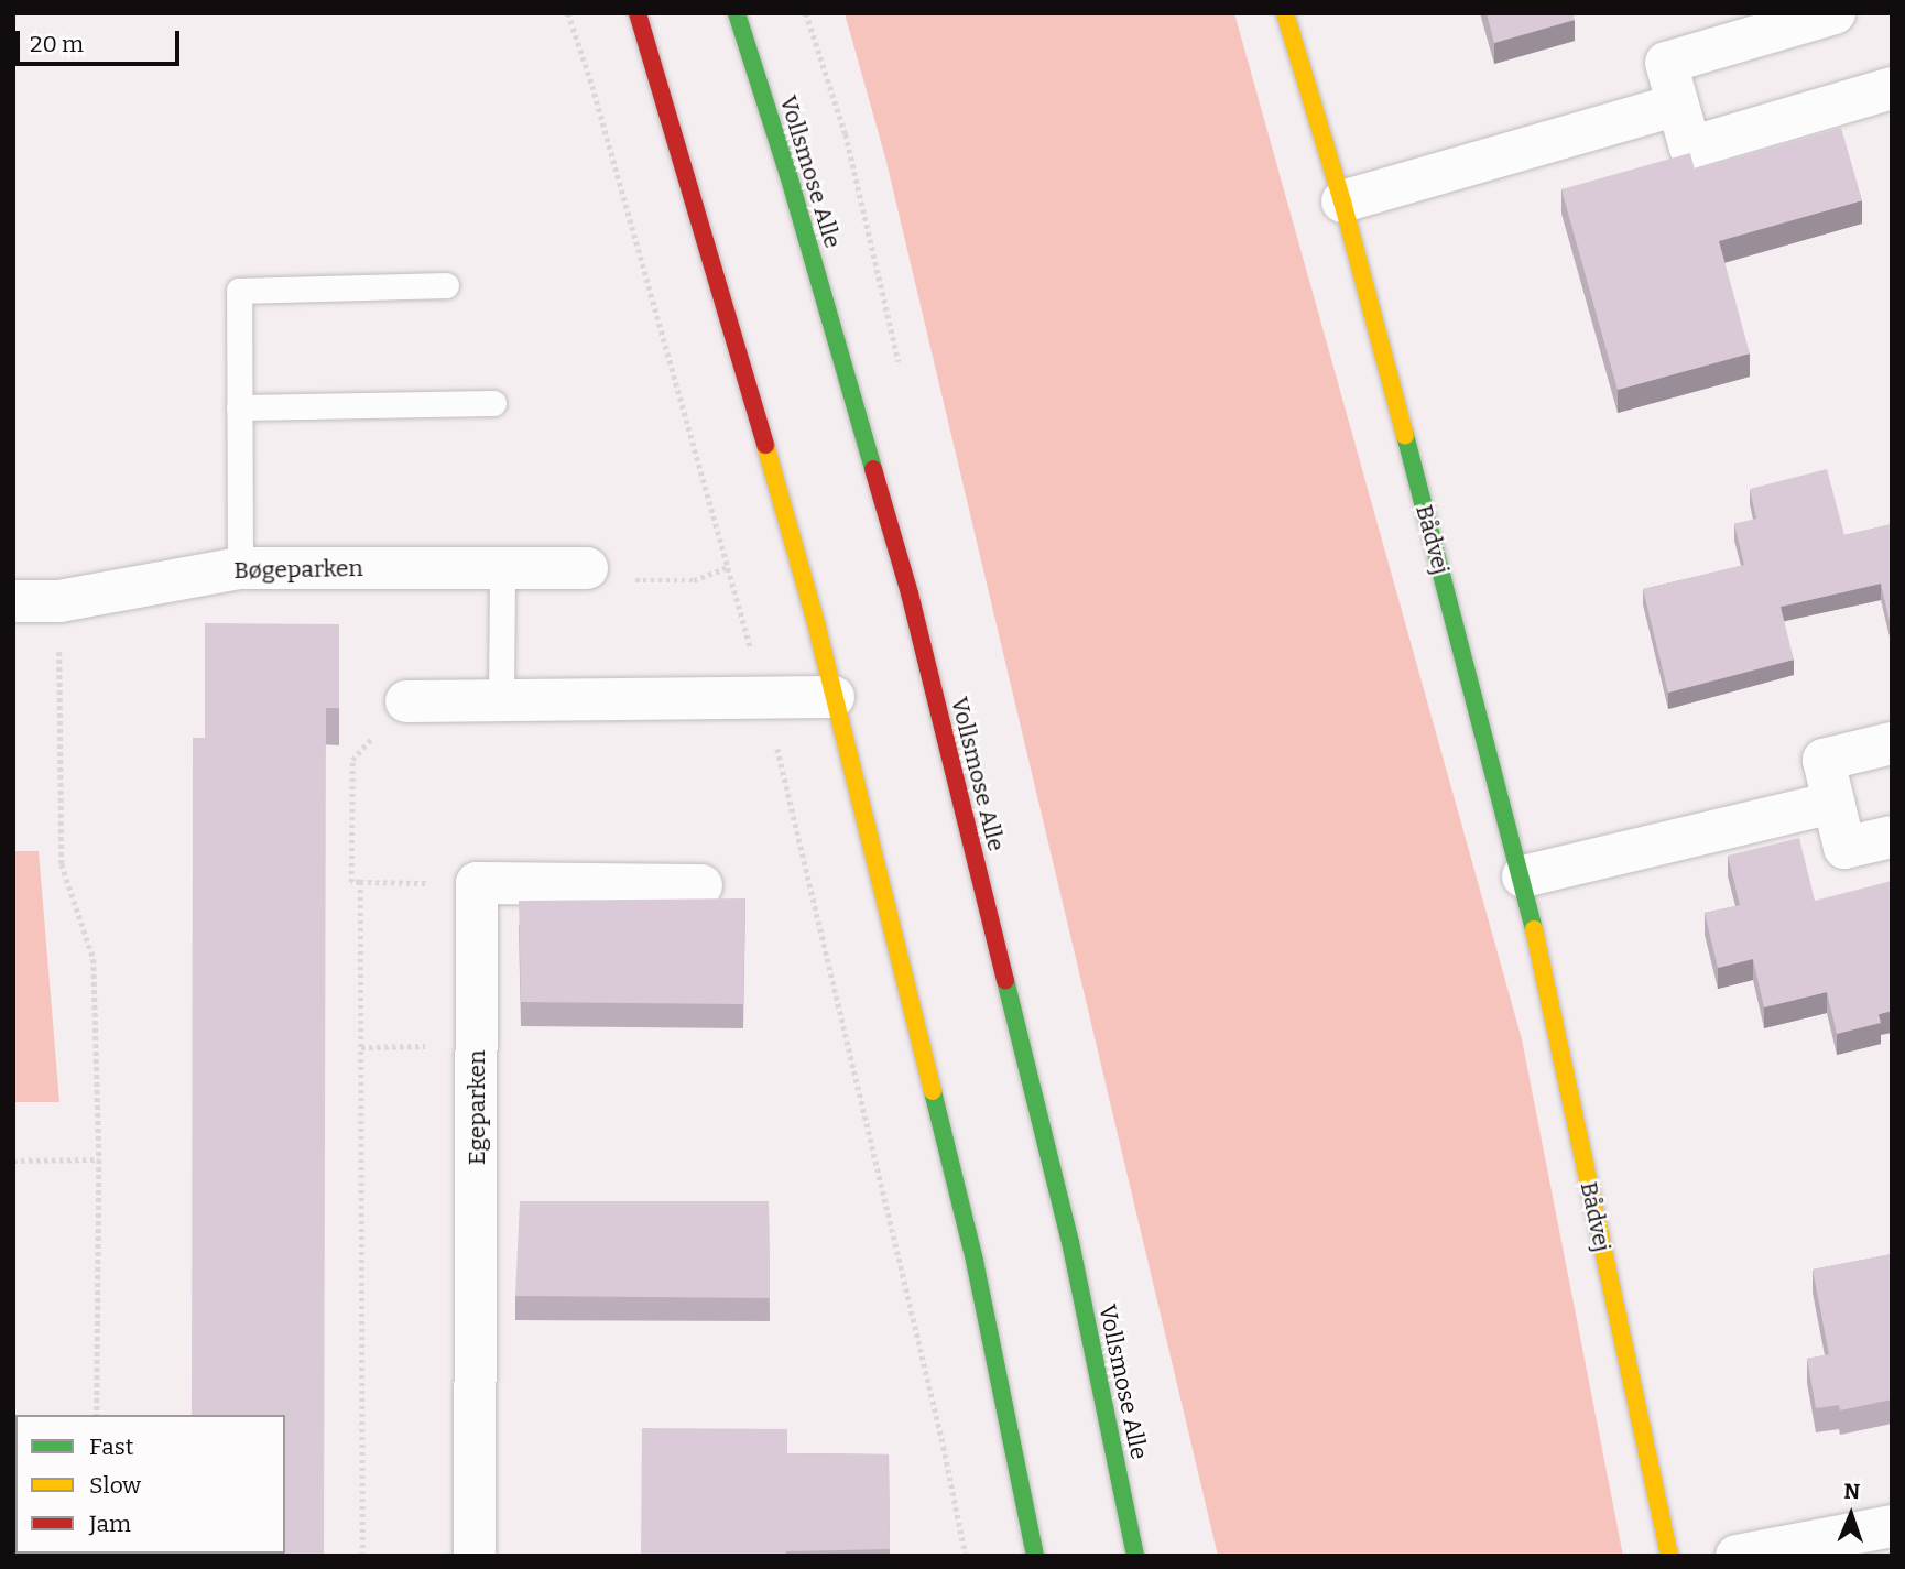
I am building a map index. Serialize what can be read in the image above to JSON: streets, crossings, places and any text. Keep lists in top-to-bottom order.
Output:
{
  "streets": {
    "street": [
      "Vollsmose Alle",
      "Bådvej",
      "Bøgeparken",
      "Egeparken"
    ]
  },
  "legend": ["Fast", "Slow", "Jam"],
  "scale_bar": "20 m",
  "north": "top"
}
